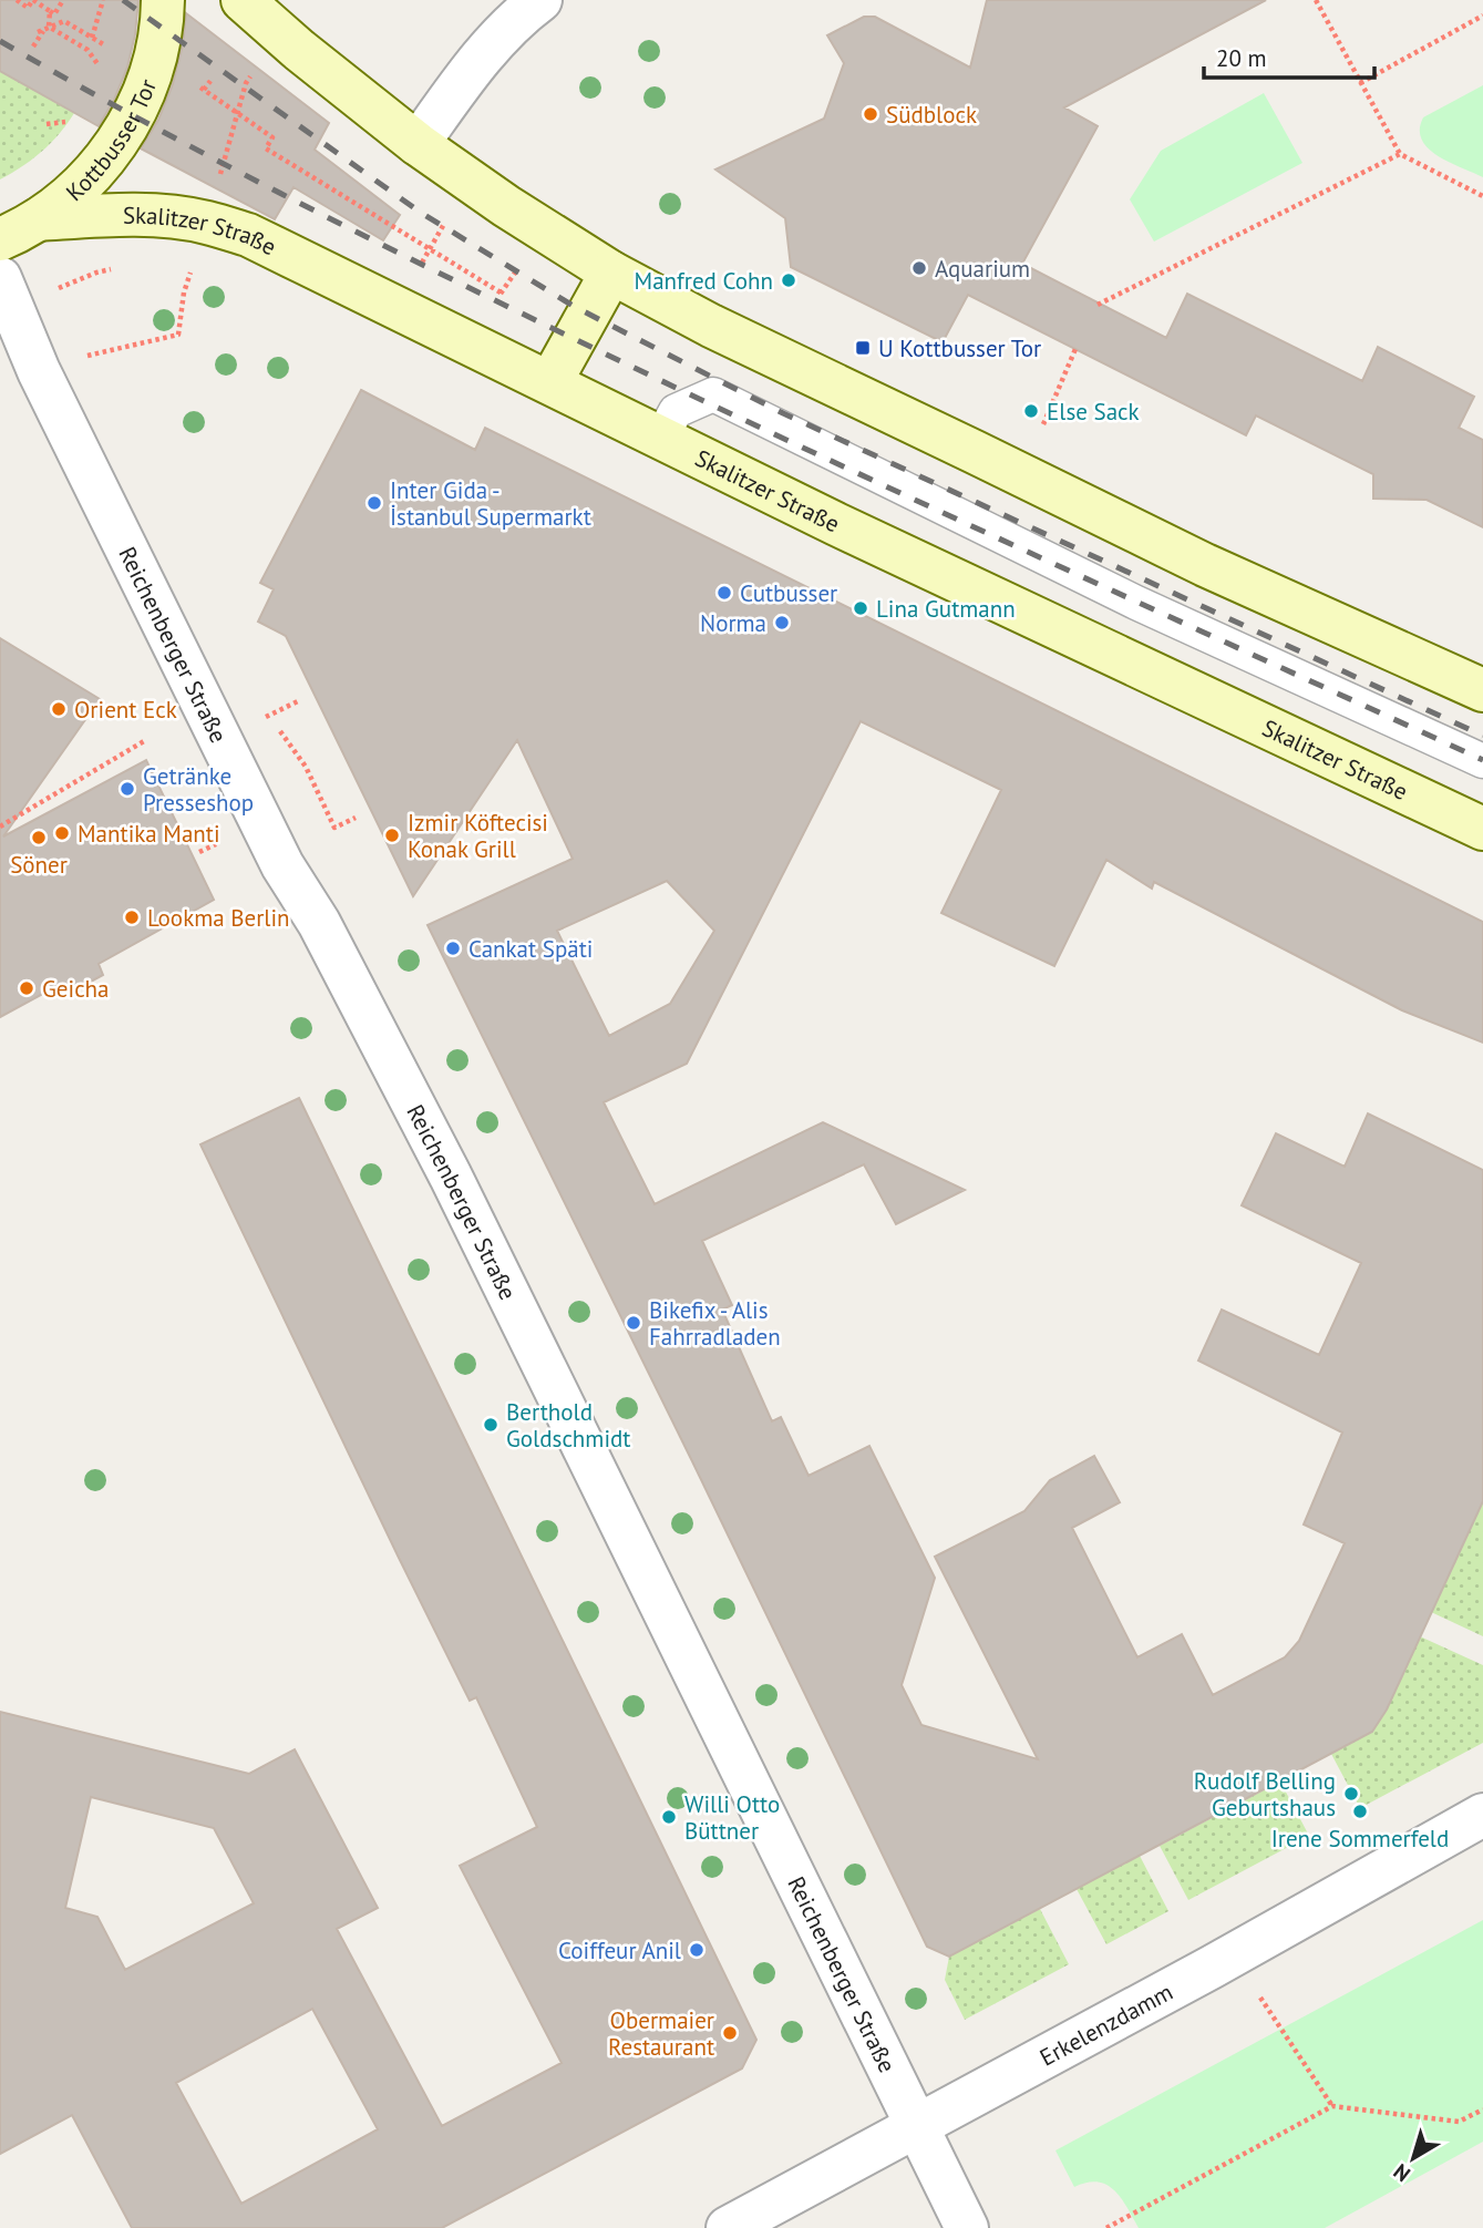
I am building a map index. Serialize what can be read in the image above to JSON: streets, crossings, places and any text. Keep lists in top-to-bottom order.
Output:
{
  "streets": {
    "main road": ["Kottbusser Tor", "Skalitzer Straße"],
    "street": ["Reichenberger Straße", "Erkelenzdamm"]
  },
  "crossings": [
    ["Kottbusser Tor", "Skalitzer Straße"],
    ["Reichenberger Straße", "Erkelenzdamm"]
  ],
  "places": {
    "other": [
      "Südblock",
      "Aquarium",
      "Manfred Cohn",
      "Else Sack",
      "Inter Gida - İstanbul Supermarkt",
      "Cutbusser",
      "Lina Gutmann",
      "Norma",
      "Orient Eck",
      "Getränke Presseshop",
      "Mantika Manti",
      "Izmir Köftecisi Konak Grill",
      "Söner",
      "Lookma Berlin",
      "Cankat Späti",
      "Geicha",
      "Bikefix - Alis Fahrradladen",
      "Berthold Goldschmidt",
      "Rudolf Belling Geburtshaus",
      "Irene Sommerfeld",
      "Willi Otto Büttner",
      "Coiffeur Anil",
      "Obermaier Restaurant"
    ],
    "transit": ["U Kottbusser Tor"]
  },
  "scale_bar": "20 m",
  "north": "bottom left"
}
